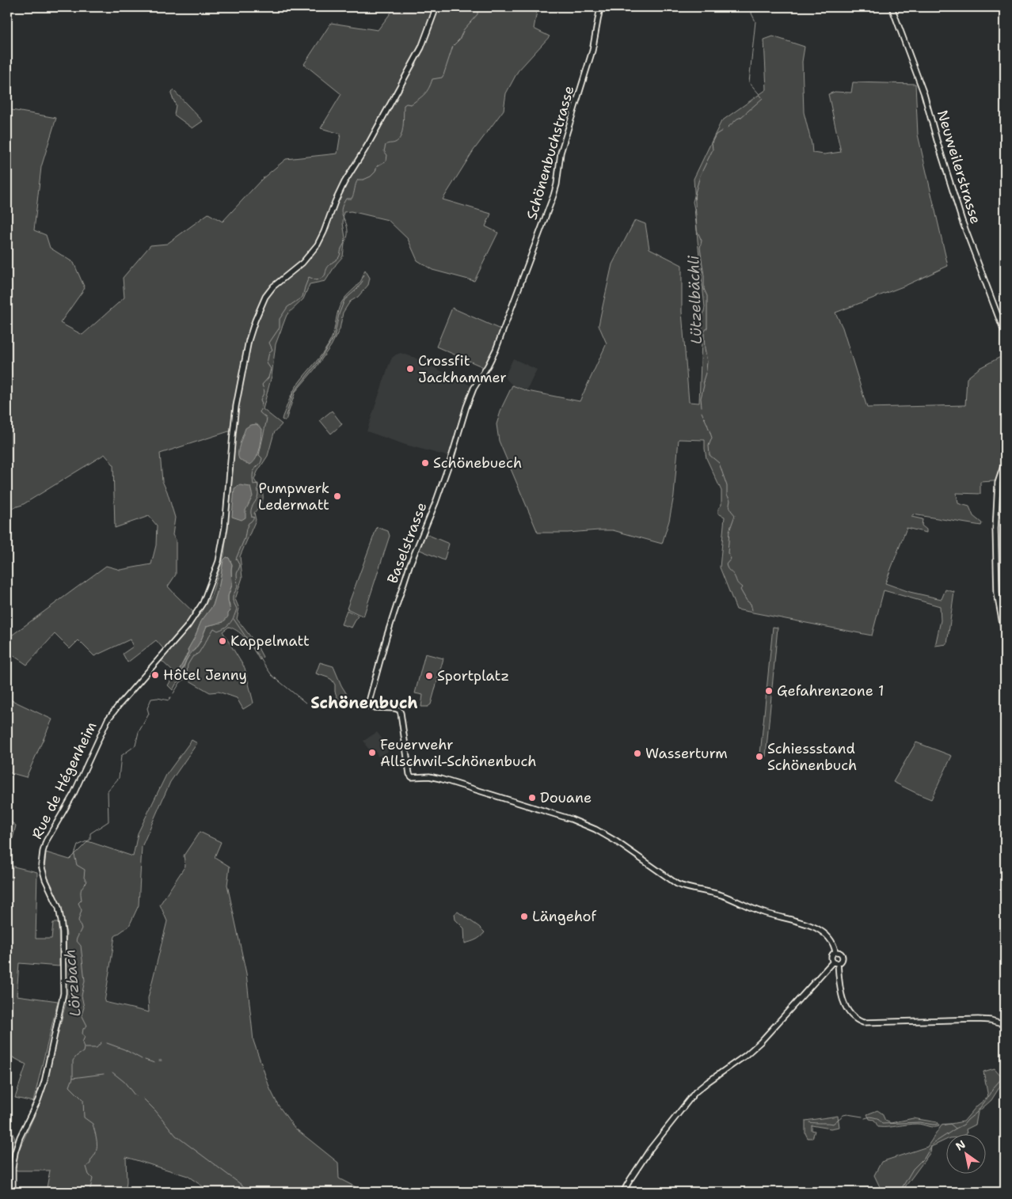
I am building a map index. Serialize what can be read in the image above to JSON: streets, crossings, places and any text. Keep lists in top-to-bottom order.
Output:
{
  "streets": {
    "street": [
      "Schönenbuchstrasse",
      "Neuweilerstrasse",
      "Baselstrasse",
      "Rue de Hégenheim"
    ]
  },
  "crossings": [
    ["Schönenbuchstrasse", "Baselstrasse"]
  ],
  "districts": ["Schönenbuch"],
  "water": ["Lützelbächli", "Lörzbach"],
  "places": [
    "Crossfit Jackhammer",
    "Schönebuech",
    "Pumpwerk Ledermatt",
    "Kappelmatt",
    "Hôtel Jenny",
    "Sportplatz",
    "Gefahrenzone 1",
    "Feuerwehr Allschwil-Schönenbuch",
    "Wasserturm",
    "Schiessstand Schönenbuch",
    "Douane",
    "Längehof"
  ],
  "north": "top left"
}
